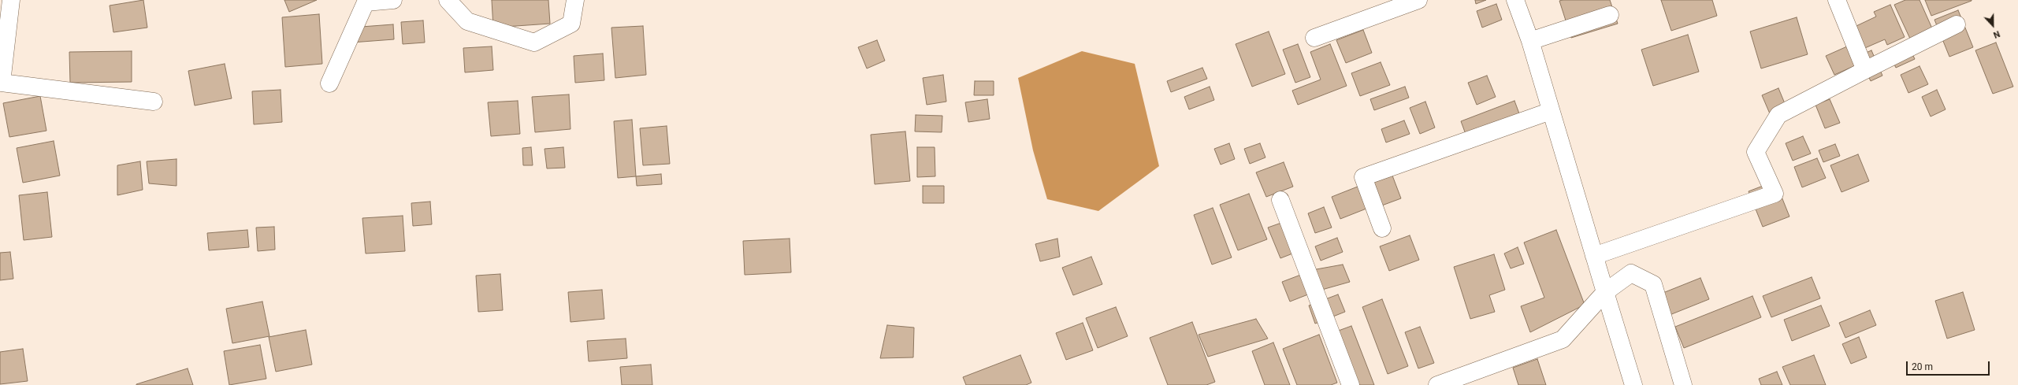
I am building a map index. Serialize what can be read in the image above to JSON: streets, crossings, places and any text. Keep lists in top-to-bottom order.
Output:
{
  "scale_bar": "20 m",
  "north": "bottom"
}
